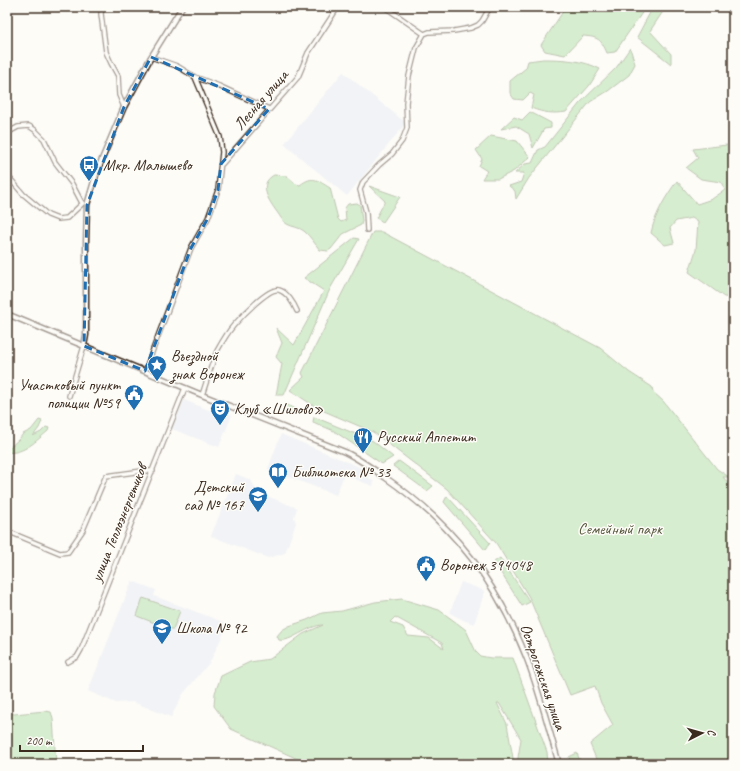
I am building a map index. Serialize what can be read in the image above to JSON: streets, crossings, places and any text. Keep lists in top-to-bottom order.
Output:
{
  "streets": {
    "street": ["Лесная улица", "улица Теплоэнергетиков", "Острогожская улица"]
  },
  "parks": ["Семейный парк"],
  "places": {
    "bus stop": ["Мкр. Малышево"],
    "place": ["Въездной знак Воронеж"],
    "public building": ["Участковый пункт полиции №59", "Воронеж 394048"],
    "theatre": ["Клуб «Шилово»"],
    "restaurant": ["Русский Аппетит"],
    "library": ["Библиотека № 33"],
    "school or university": ["Детский сад № 167", "Школа № 92"]
  },
  "scale_bar": "200 m",
  "north": "right"
}
